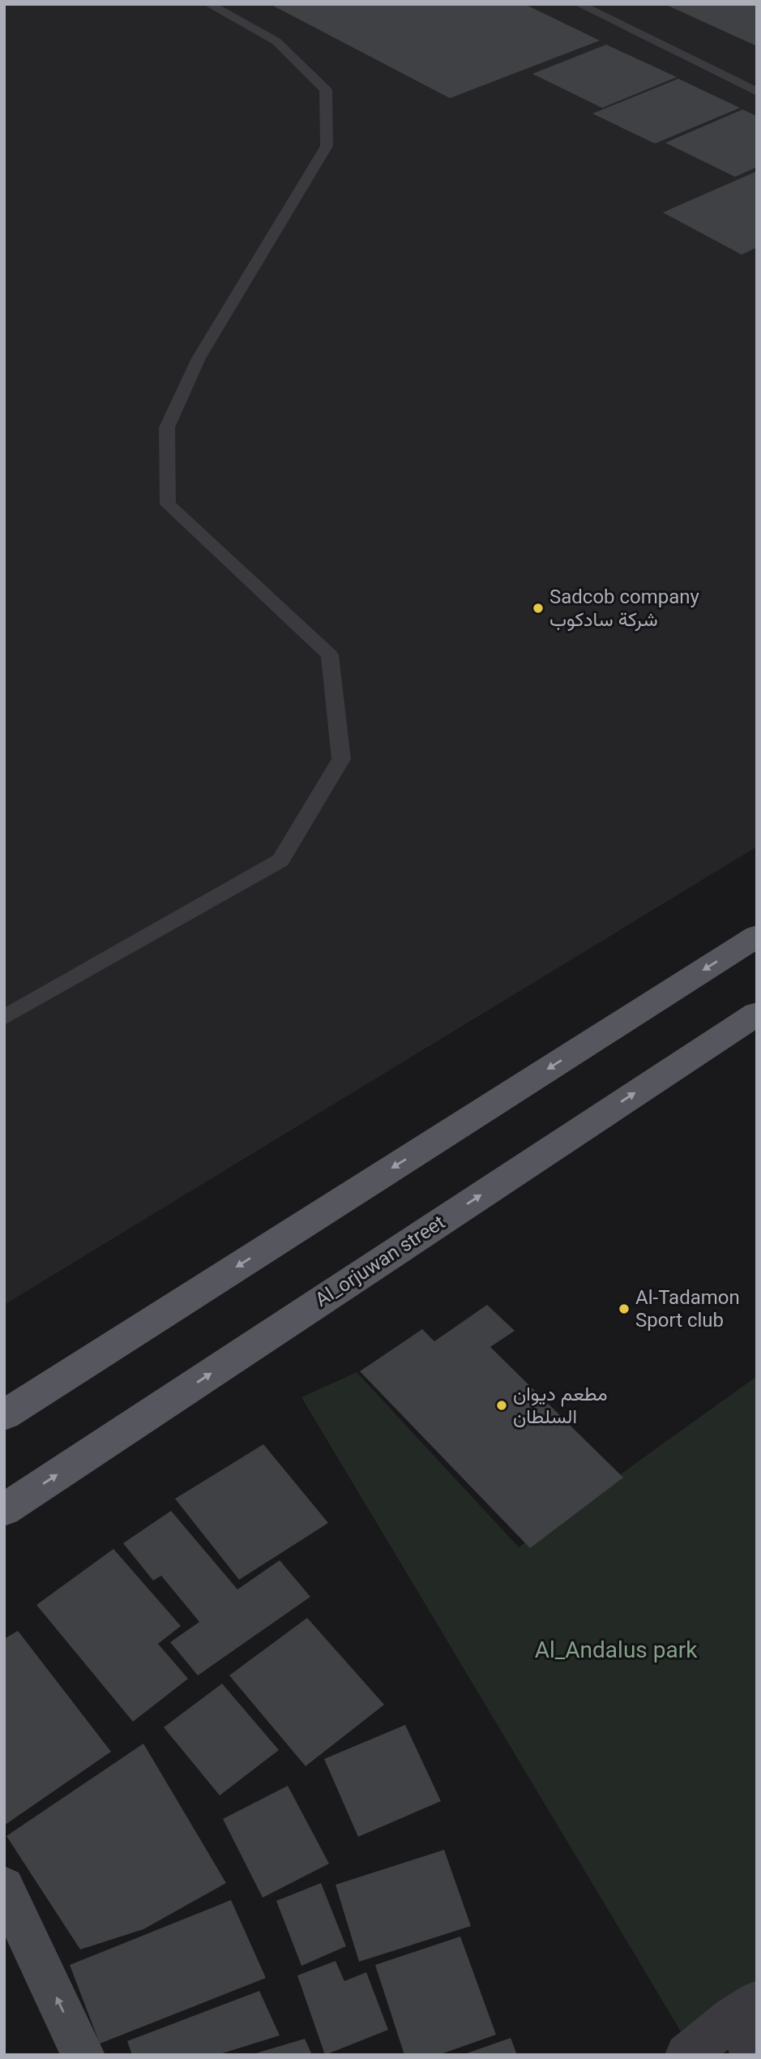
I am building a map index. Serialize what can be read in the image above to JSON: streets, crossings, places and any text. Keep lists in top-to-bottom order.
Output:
{
  "streets": {
    "main road": ["Al_orjuwan street"]
  },
  "parks": ["Al_Andalus park"],
  "places": ["Sadcob company شركة سادكوب", "Al-Tadamon Sport club", "مطعم ديوان السلطان"]
}
